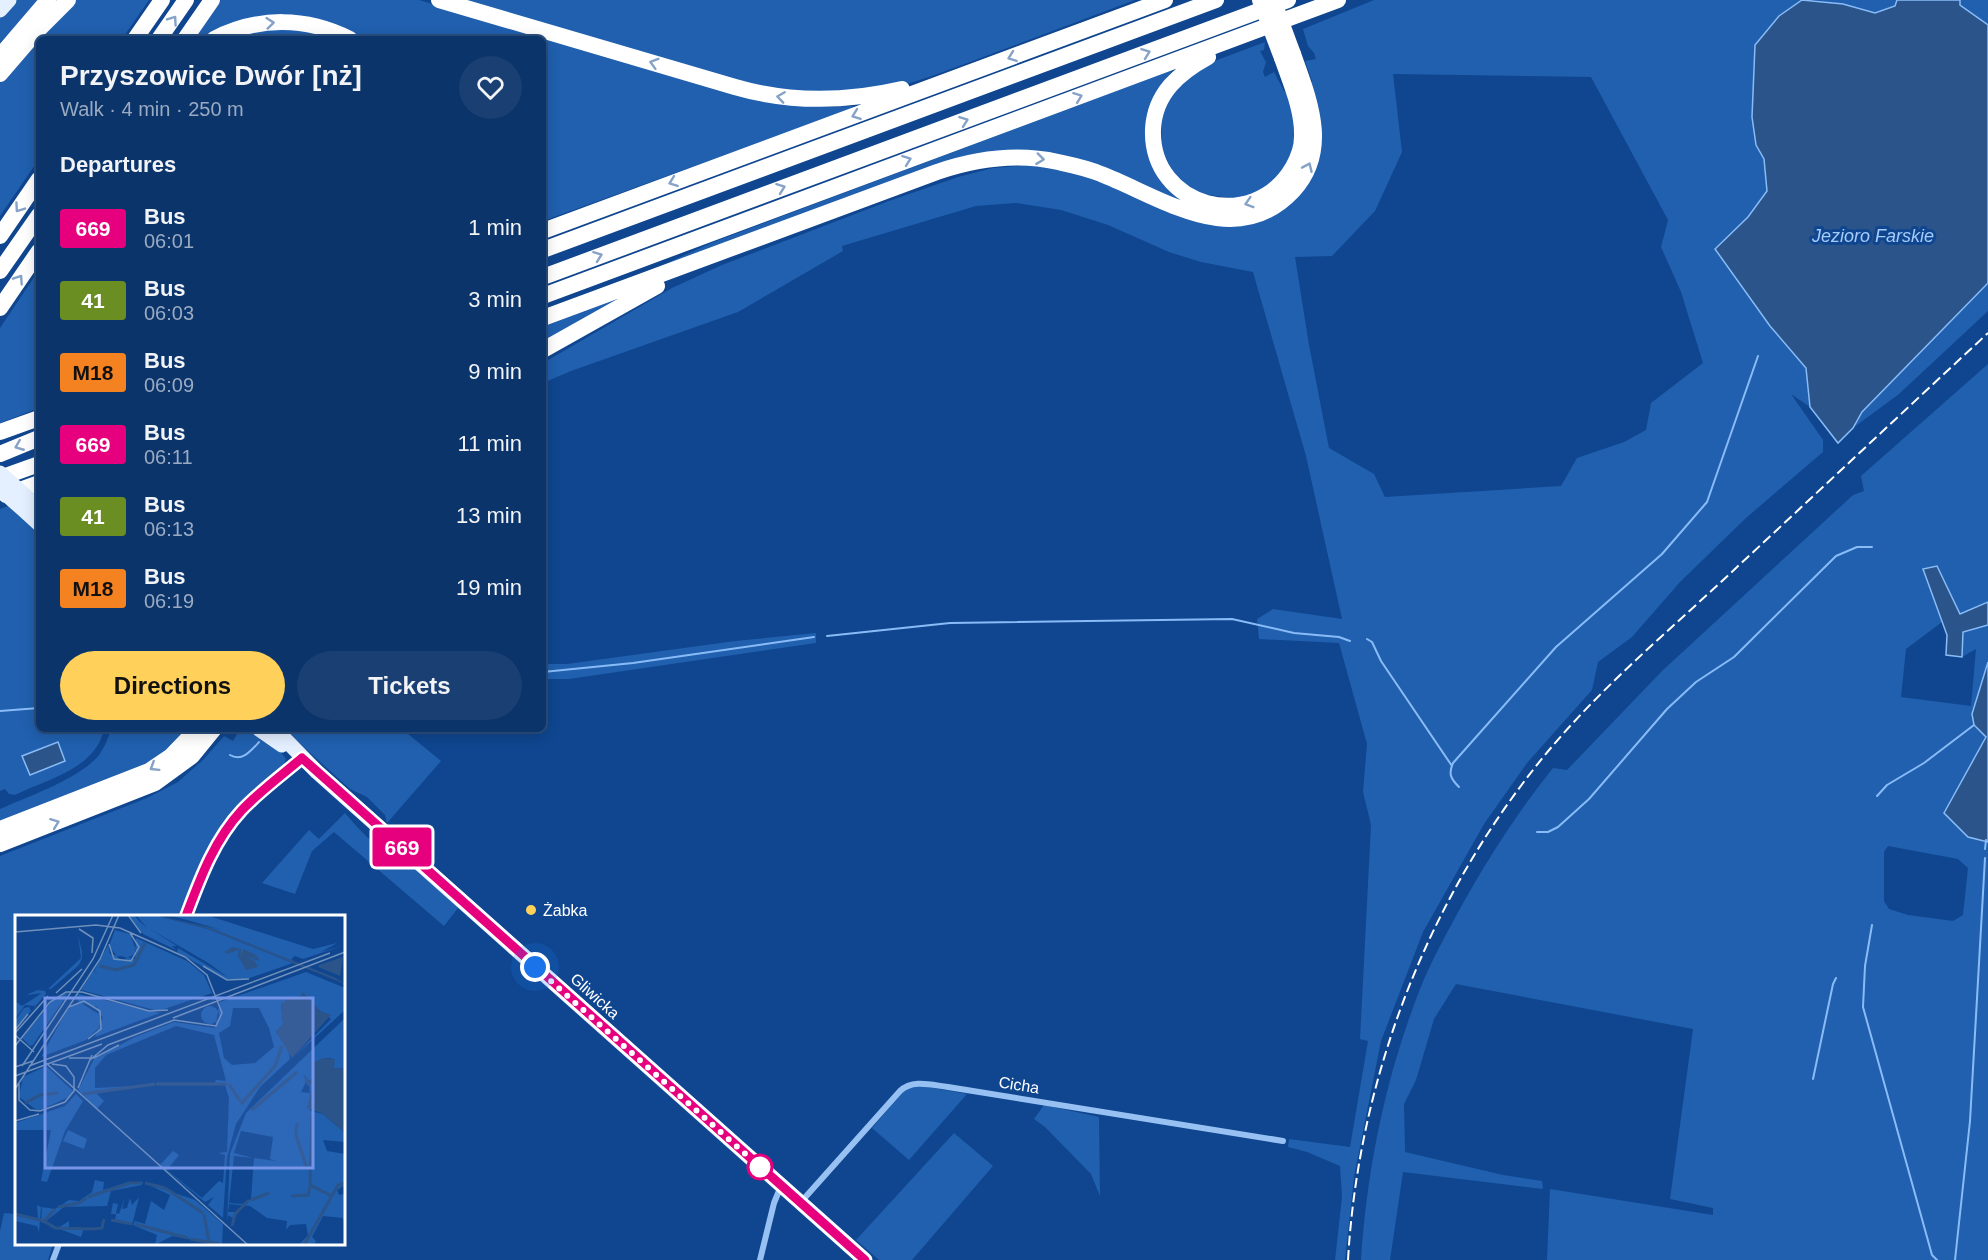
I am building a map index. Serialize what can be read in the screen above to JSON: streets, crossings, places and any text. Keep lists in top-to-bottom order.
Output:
{
  "streets": {
    "main road": ["Gliwicka"],
    "street": ["Cicha"]
  },
  "crossings": [
    ["Gliwicka", "Cicha"]
  ],
  "water": ["Jezioro Farskie"],
  "places": ["Żabka"],
  "lines": ["bus line 669"],
  "page": {
    "on_map": "669",
    "heading": [
      ["Przyszowice Dwór [nż]", "Walk · 4 min · 250 m"],
      "Departures"
    ],
    "list": [
      {
        "mark": "669",
        "name": "Bus",
        "note": "06:01",
        "value": "1 min"
      },
      {
        "mark": "41",
        "name": "Bus",
        "note": "06:03",
        "value": "3 min"
      },
      {
        "mark": "M18",
        "name": "Bus",
        "note": "06:09",
        "value": "9 min"
      },
      {
        "mark": "669",
        "name": "Bus",
        "note": "06:11",
        "value": "11 min"
      },
      {
        "mark": "41",
        "name": "Bus",
        "note": "06:13",
        "value": "13 min"
      },
      {
        "mark": "M18",
        "name": "Bus",
        "note": "06:19",
        "value": "19 min"
      }
    ],
    "buttons": ["Directions", "Tickets"]
  }
}
